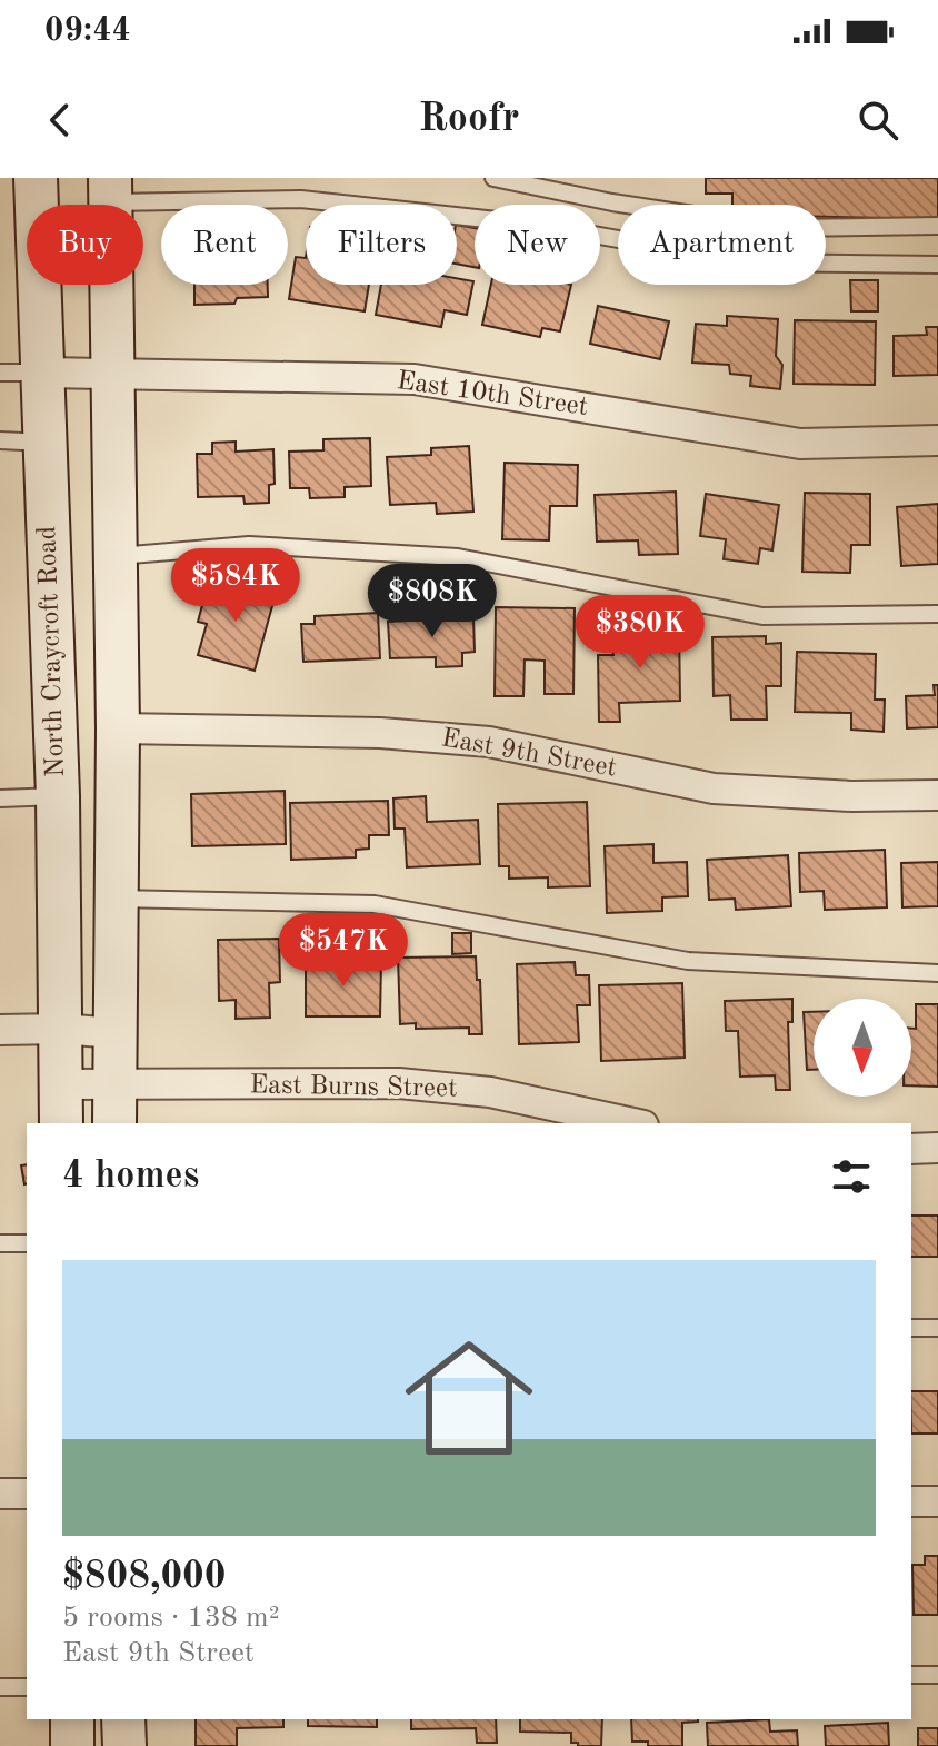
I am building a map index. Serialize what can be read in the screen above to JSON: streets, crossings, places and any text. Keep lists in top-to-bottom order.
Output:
{
  "streets": {
    "main road": ["North Craycroft Road"],
    "street": ["East 10th Street", "East 9th Street", "East Burns Street"]
  },
  "crossings": [
    ["East 10th Street", "North Craycroft Road"],
    ["North Craycroft Road", "East Burns Street"]
  ],
  "north": "bottom",
  "page": {
    "status": "09:44",
    "header": "Roofr",
    "chip": [
      "Buy",
      "Rent",
      "Filters",
      "New",
      "Apartment"
    ],
    "price": [
      "$584K",
      "$808K",
      "$380K",
      "$547K"
    ],
    "heading": "4 homes",
    "list": [
      {
        "name": "$808,000",
        "note": "5 rooms · 138 m² · East 9th Street"
      }
    ]
  }
}
